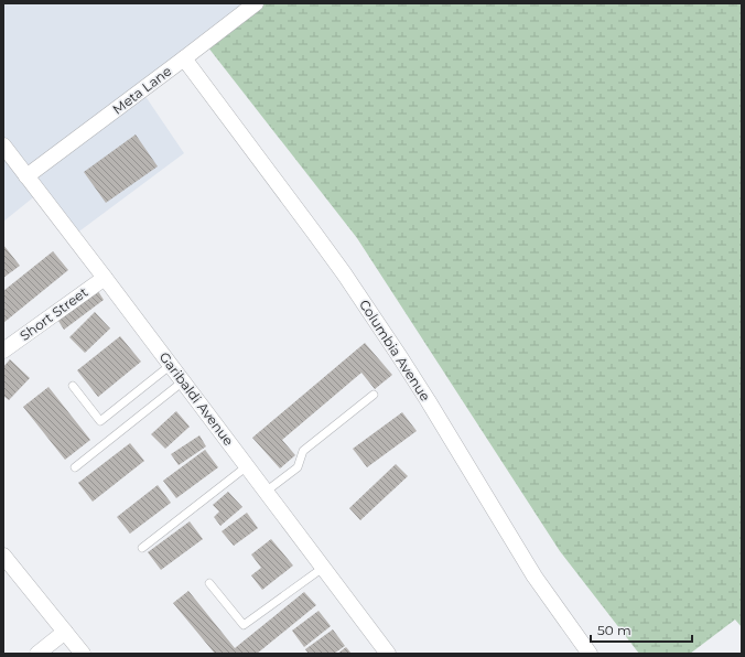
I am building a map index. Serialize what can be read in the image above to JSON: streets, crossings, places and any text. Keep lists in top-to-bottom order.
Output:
{
  "streets": {
    "street": [
      "Meta Lane",
      "Short Street",
      "Columbia Avenue",
      "Garibaldi Avenue"
    ]
  },
  "crossings": [
    ["Meta Lane", "Columbia Avenue"],
    ["Meta Lane", "Garibaldi Avenue"],
    ["Short Street", "Garibaldi Avenue"]
  ],
  "scale_bar": "50 m"
}
